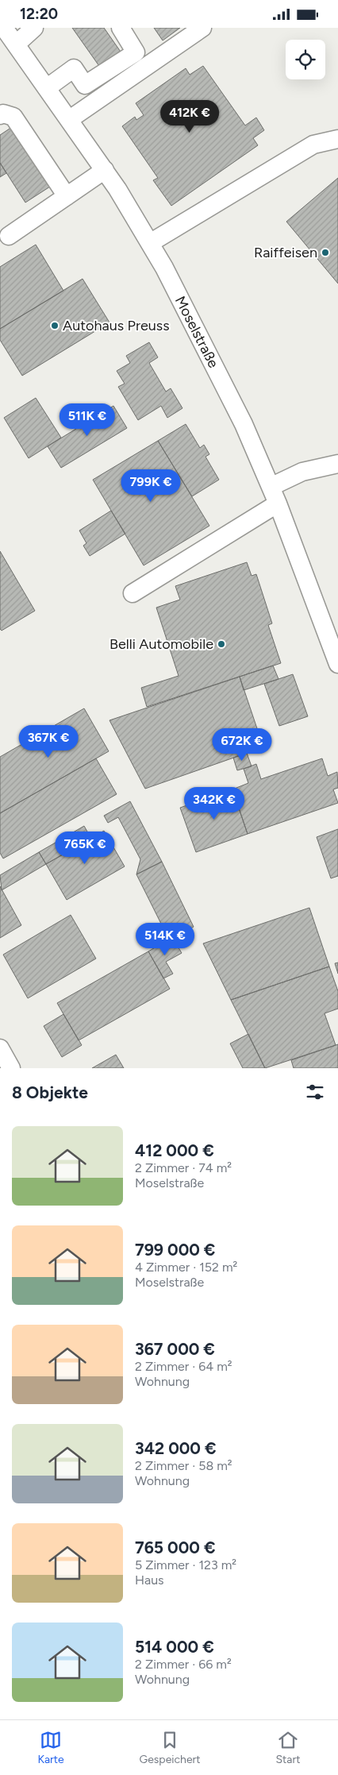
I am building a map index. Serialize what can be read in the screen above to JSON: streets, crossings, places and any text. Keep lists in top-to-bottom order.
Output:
{
  "streets": {
    "street": ["Moselstraße"]
  },
  "places": ["Raiffeisen", "Autohaus Preuss", "Belli Automobile"],
  "page": {
    "status": "12:20",
    "price": [
      "412K €",
      "511K €",
      "799K €",
      "367K €",
      "672K €",
      "342K €",
      "765K €",
      "514K €"
    ],
    "heading": "8 Objekte",
    "list": [
      {
        "name": "412 000 €",
        "note": "2 Zimmer · 74 m² · Moselstraße"
      },
      {
        "name": "799 000 €",
        "note": "4 Zimmer · 152 m² · Moselstraße"
      },
      {
        "name": "367 000 €",
        "note": "2 Zimmer · 64 m² · Wohnung"
      },
      {
        "name": "342 000 €",
        "note": "2 Zimmer · 58 m² · Wohnung"
      },
      {
        "name": "765 000 €",
        "note": "5 Zimmer · 123 m² · Haus"
      },
      {
        "name": "514 000 €",
        "note": "2 Zimmer · 66 m² · Wohnung"
      }
    ],
    "tabs": ["Karte", "Gespeichert", "Start"]
  }
}
